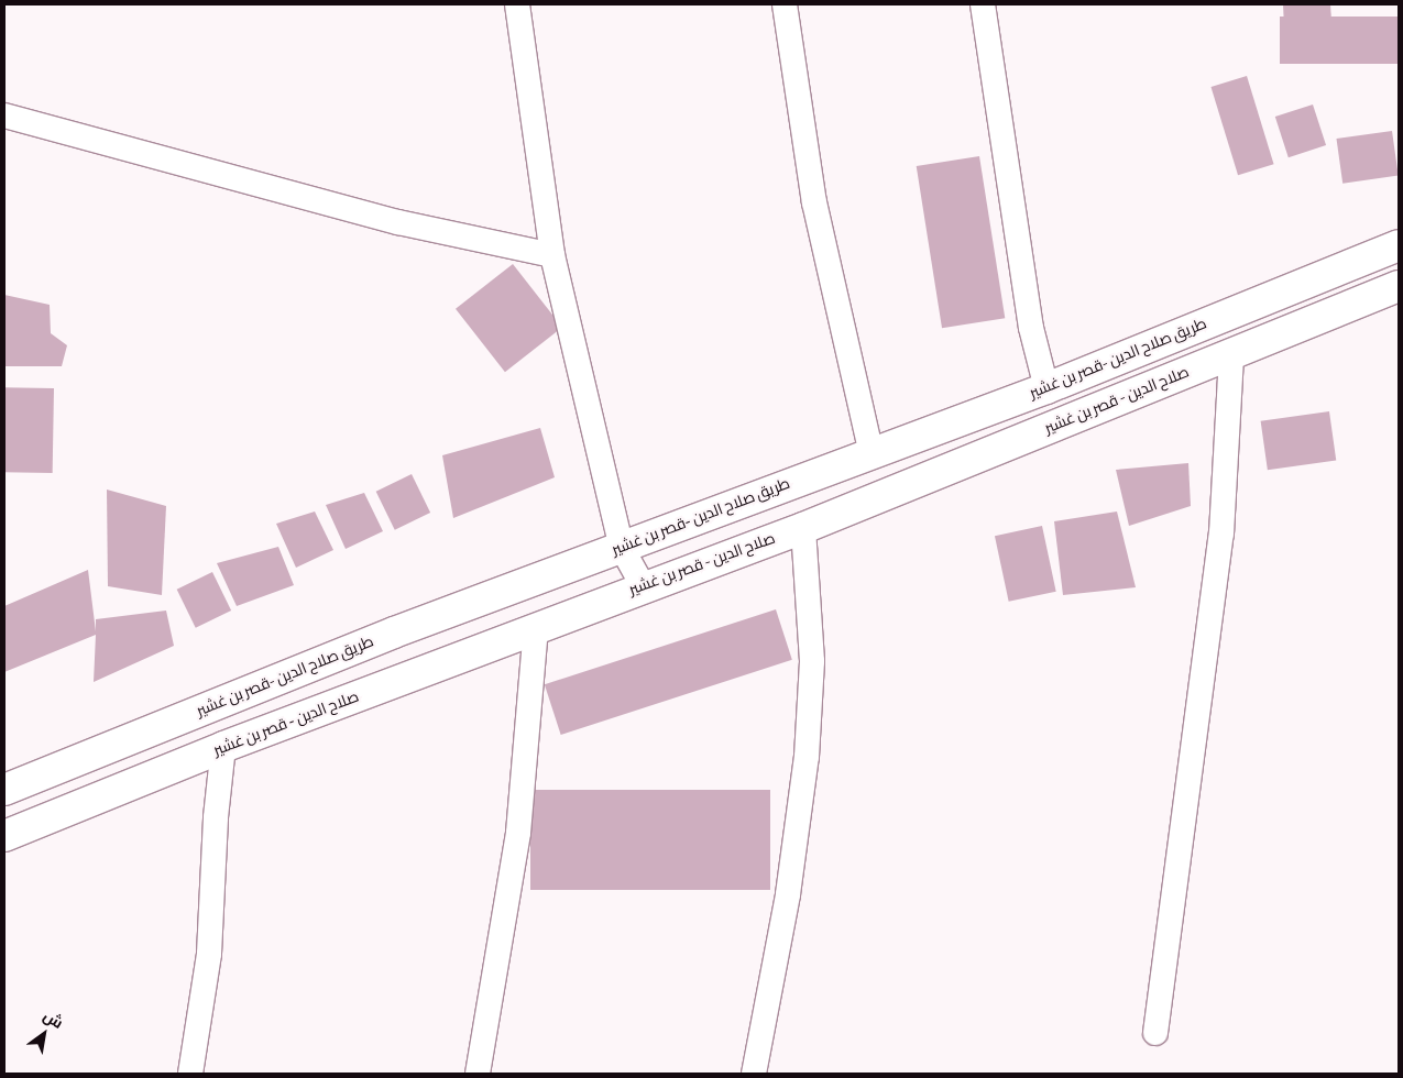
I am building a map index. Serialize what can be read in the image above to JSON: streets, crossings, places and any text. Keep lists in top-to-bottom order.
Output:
{
  "streets": {
    "highway": ["طريق صلاح الدين -قصر بن غشير", "صلاح الدين - قصر بن غشير"]
  },
  "north": "top right"
}
